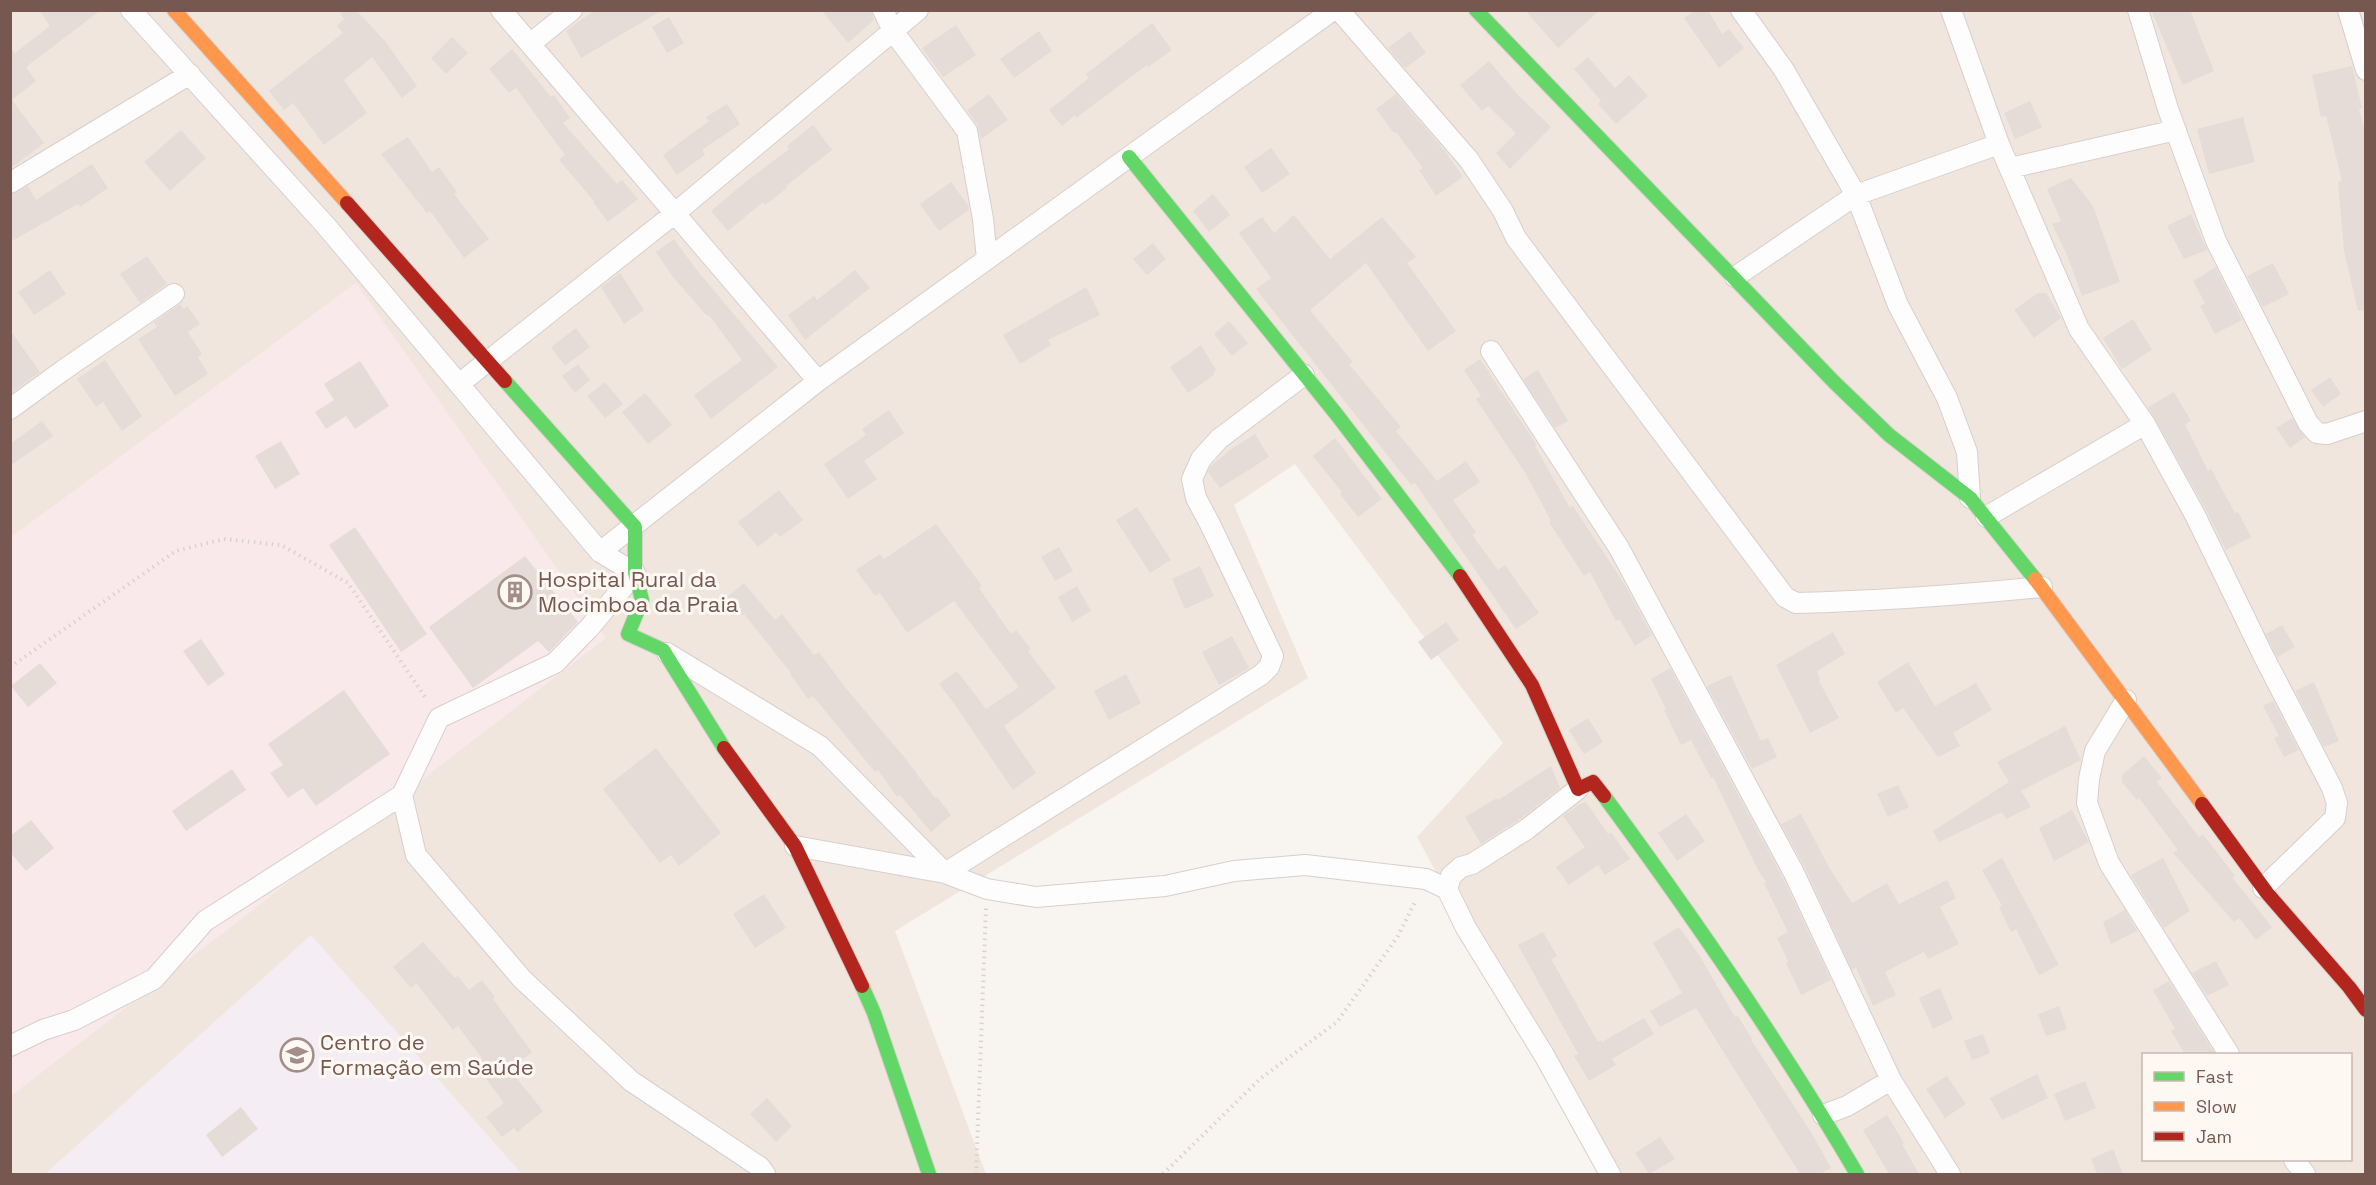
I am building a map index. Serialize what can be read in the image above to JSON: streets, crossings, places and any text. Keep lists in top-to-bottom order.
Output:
{
  "places": {
    "building": ["Hospital Rural da Mocimboa da Praia"],
    "school or university": ["Centro de Formação em Saúde"]
  },
  "legend": ["Fast", "Slow", "Jam"]
}
